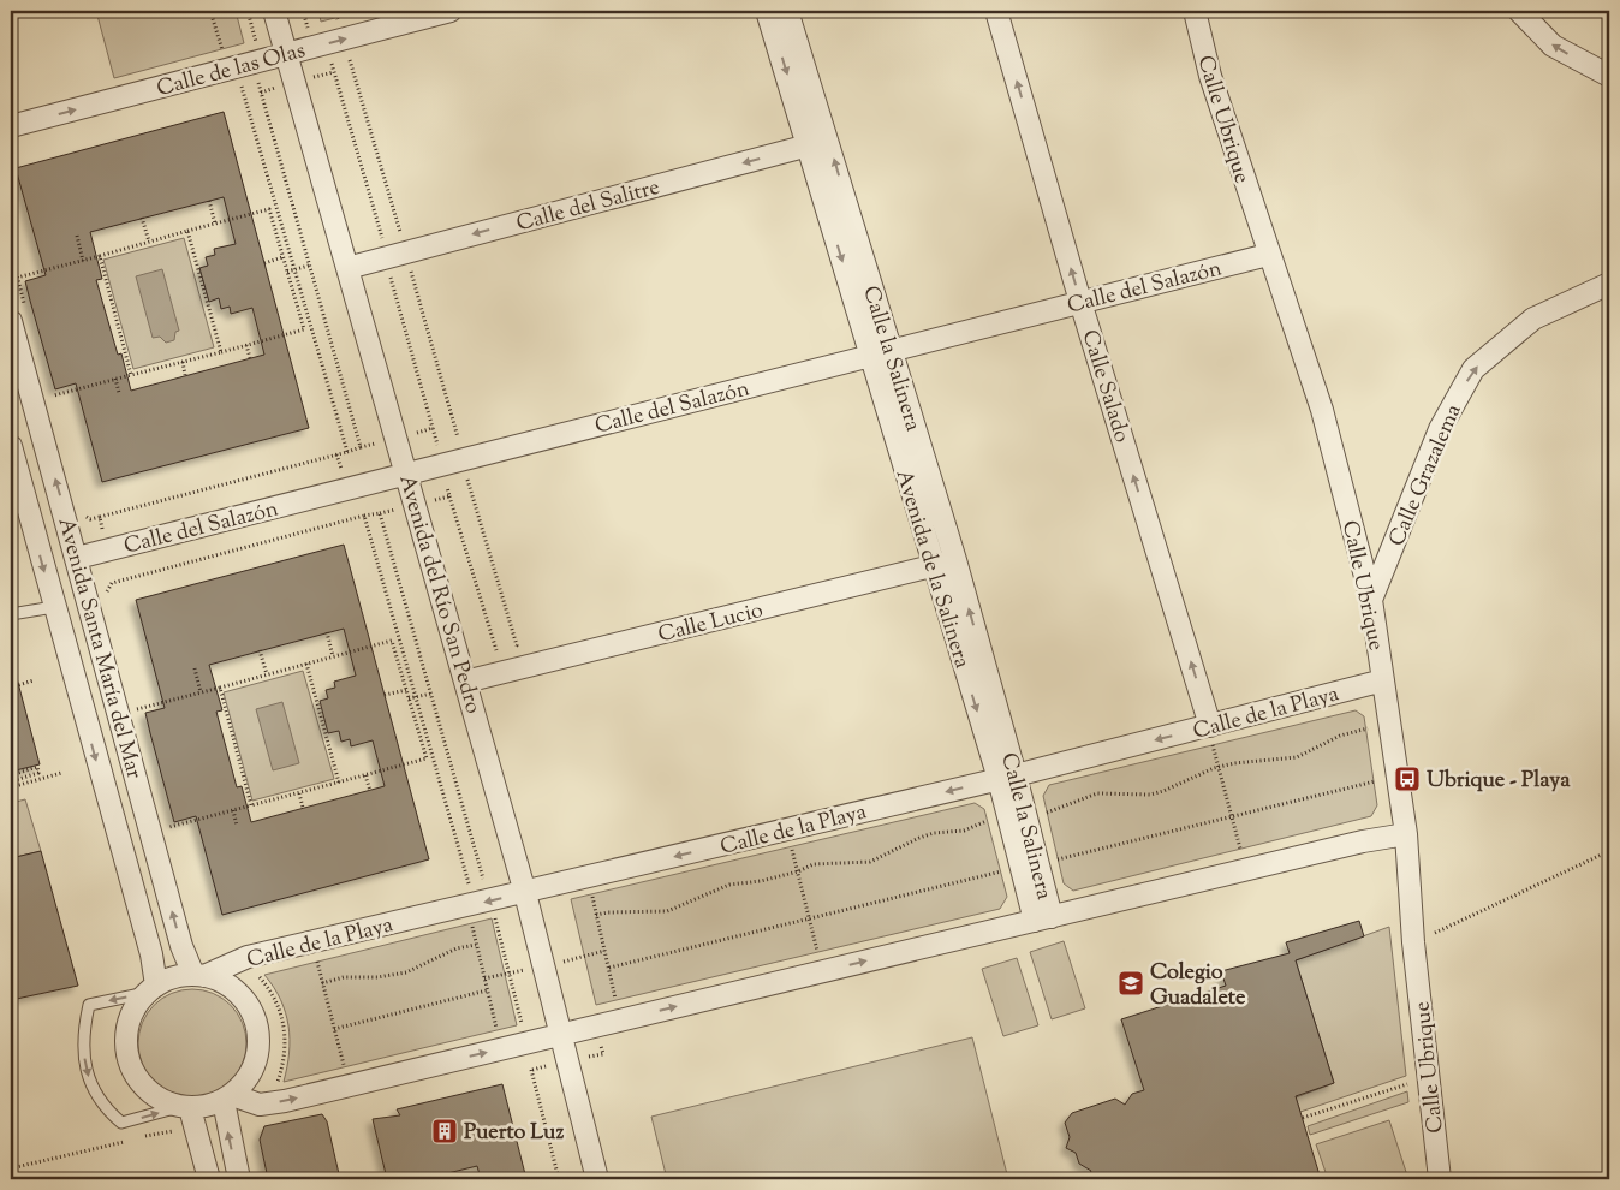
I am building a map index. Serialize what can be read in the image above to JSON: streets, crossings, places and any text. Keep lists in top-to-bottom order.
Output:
{
  "streets": {
    "street": [
      "Calle de las Olas",
      "Calle Ubrique",
      "Calle del Salitre",
      "Calle del Salazón",
      "Calle la Salinera",
      "Calle Salado",
      "Calle Grazalema",
      "Avenida de la Salinera",
      "Avenida del Río San Pedro",
      "Calle Lucio",
      "Avenida Santa María del Mar",
      "Calle de la Playa"
    ]
  },
  "crossings": [
    ["Calle de las Olas", "Avenida del Río San Pedro"],
    ["Calle Ubrique", "Calle del Salazón"],
    ["Calle Ubrique", "Calle Grazalema"],
    ["Calle Ubrique", "Calle de la Playa"],
    ["Calle del Salitre", "Avenida de la Salinera"],
    ["Calle del Salitre", "Avenida del Río San Pedro"],
    ["Calle del Salazón", "Calle la Salinera"],
    ["Calle del Salazón", "Calle Salado"],
    ["Calle del Salazón", "Avenida de la Salinera"],
    ["Calle del Salazón", "Avenida del Río San Pedro"],
    ["Calle del Salazón", "Avenida Santa María del Mar"],
    ["Calle la Salinera", "Avenida de la Salinera"],
    ["Calle la Salinera", "Calle Lucio"],
    ["Calle la Salinera", "Calle de la Playa"],
    ["Calle Salado", "Calle de la Playa"],
    ["Avenida de la Salinera", "Calle Lucio"],
    ["Avenida de la Salinera", "Calle de la Playa"],
    ["Avenida del Río San Pedro", "Calle Lucio"],
    ["Avenida del Río San Pedro", "Calle de la Playa"],
    ["Avenida Santa María del Mar", "Calle de la Playa"]
  ],
  "one_way": [
    "Calle de las Olas",
    "Calle del Salitre",
    "Calle la Salinera",
    "Calle Salado",
    "Calle Grazalema"
  ],
  "places": {
    "bus stop": ["Ubrique - Playa"],
    "school or university": ["Colegio Guadalete"],
    "building": ["Puerto Luz"]
  }
}
